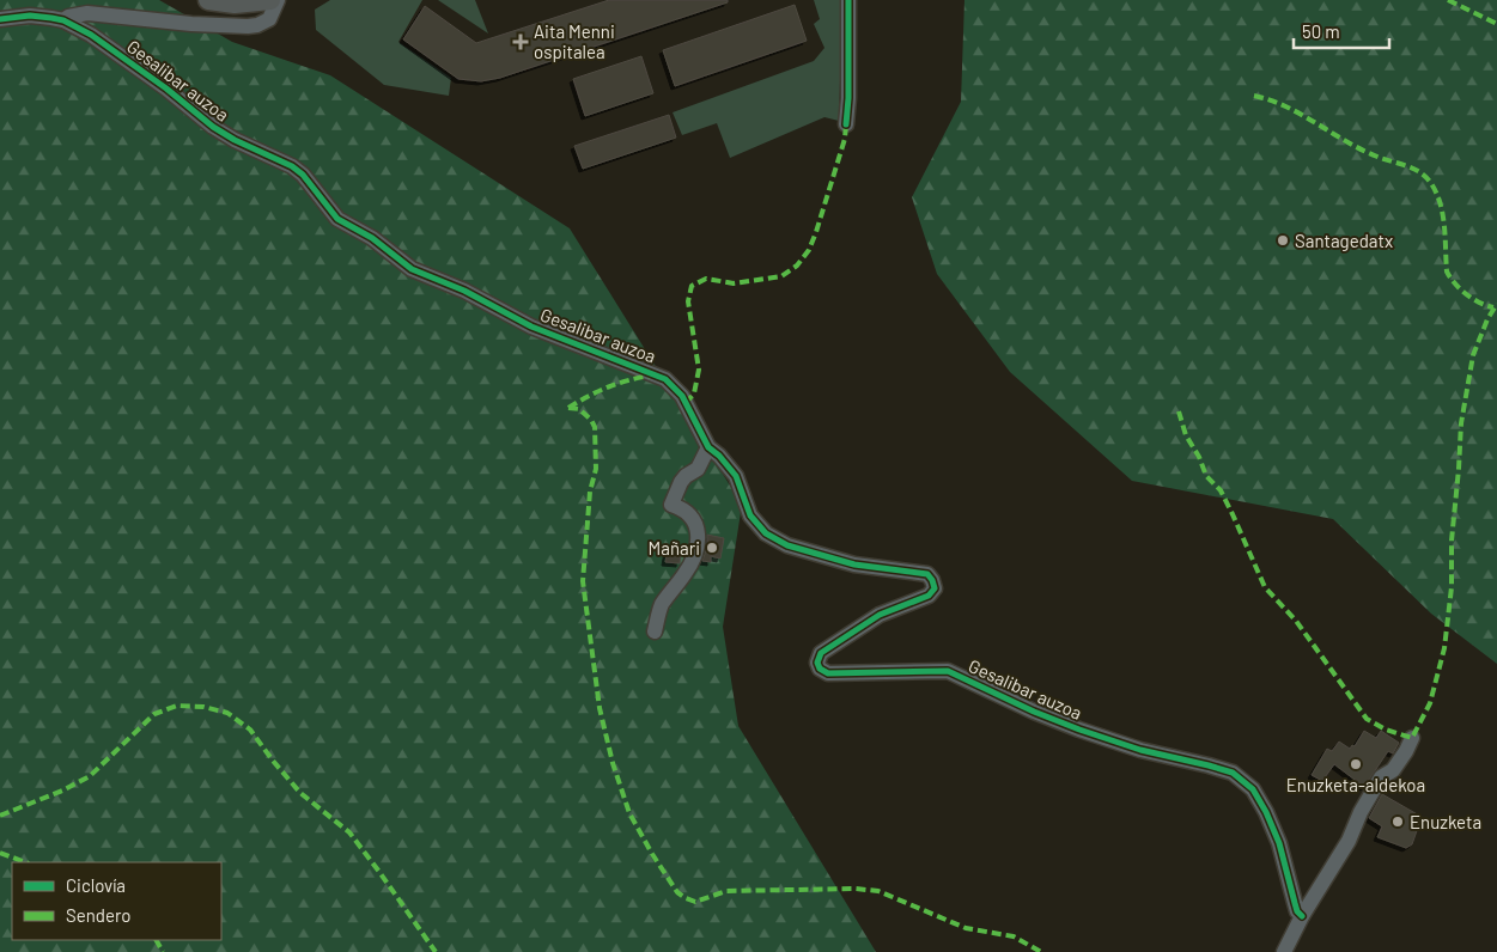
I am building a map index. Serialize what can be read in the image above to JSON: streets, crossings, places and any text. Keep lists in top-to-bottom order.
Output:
{
  "streets": {
    "street": ["Gesalibar auzoa"]
  },
  "places": {
    "health": ["Aita Menni ospitalea"],
    "other": [
      "Santagedatx",
      "Mañari",
      "Enuzketa-aldekoa",
      "Enuzketa"
    ]
  },
  "legend": ["Ciclovía", "Sendero"],
  "scale_bar": "50 m"
}
